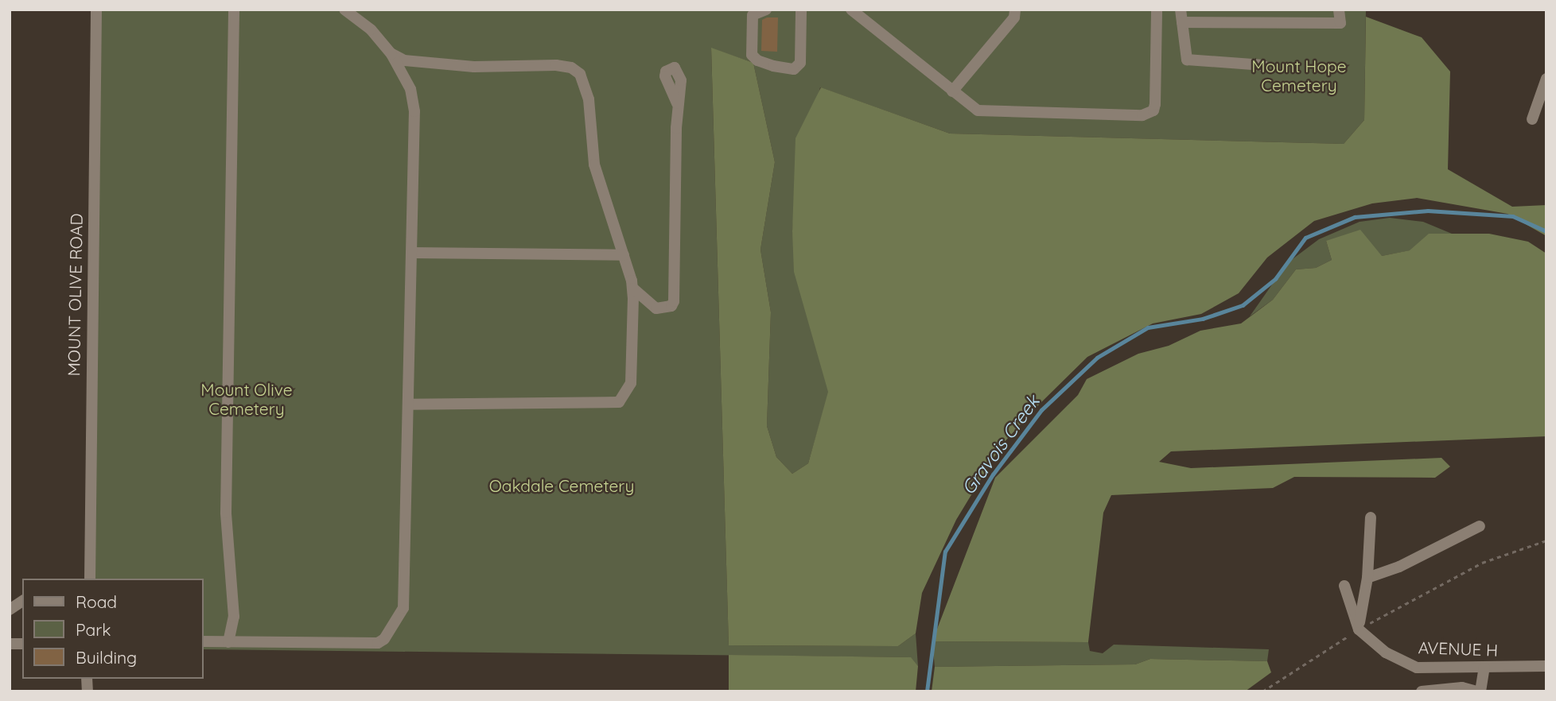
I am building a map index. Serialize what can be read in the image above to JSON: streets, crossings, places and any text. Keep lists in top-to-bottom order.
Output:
{
  "streets": {
    "street": ["MOUNT OLIVE ROAD", "AVENUE H"]
  },
  "water": ["Gravois Creek"],
  "parks": ["Mount Hope Cemetery", "Mount Olive Cemetery", "Oakdale Cemetery"],
  "legend": ["Road", "Park", "Building"]
}
